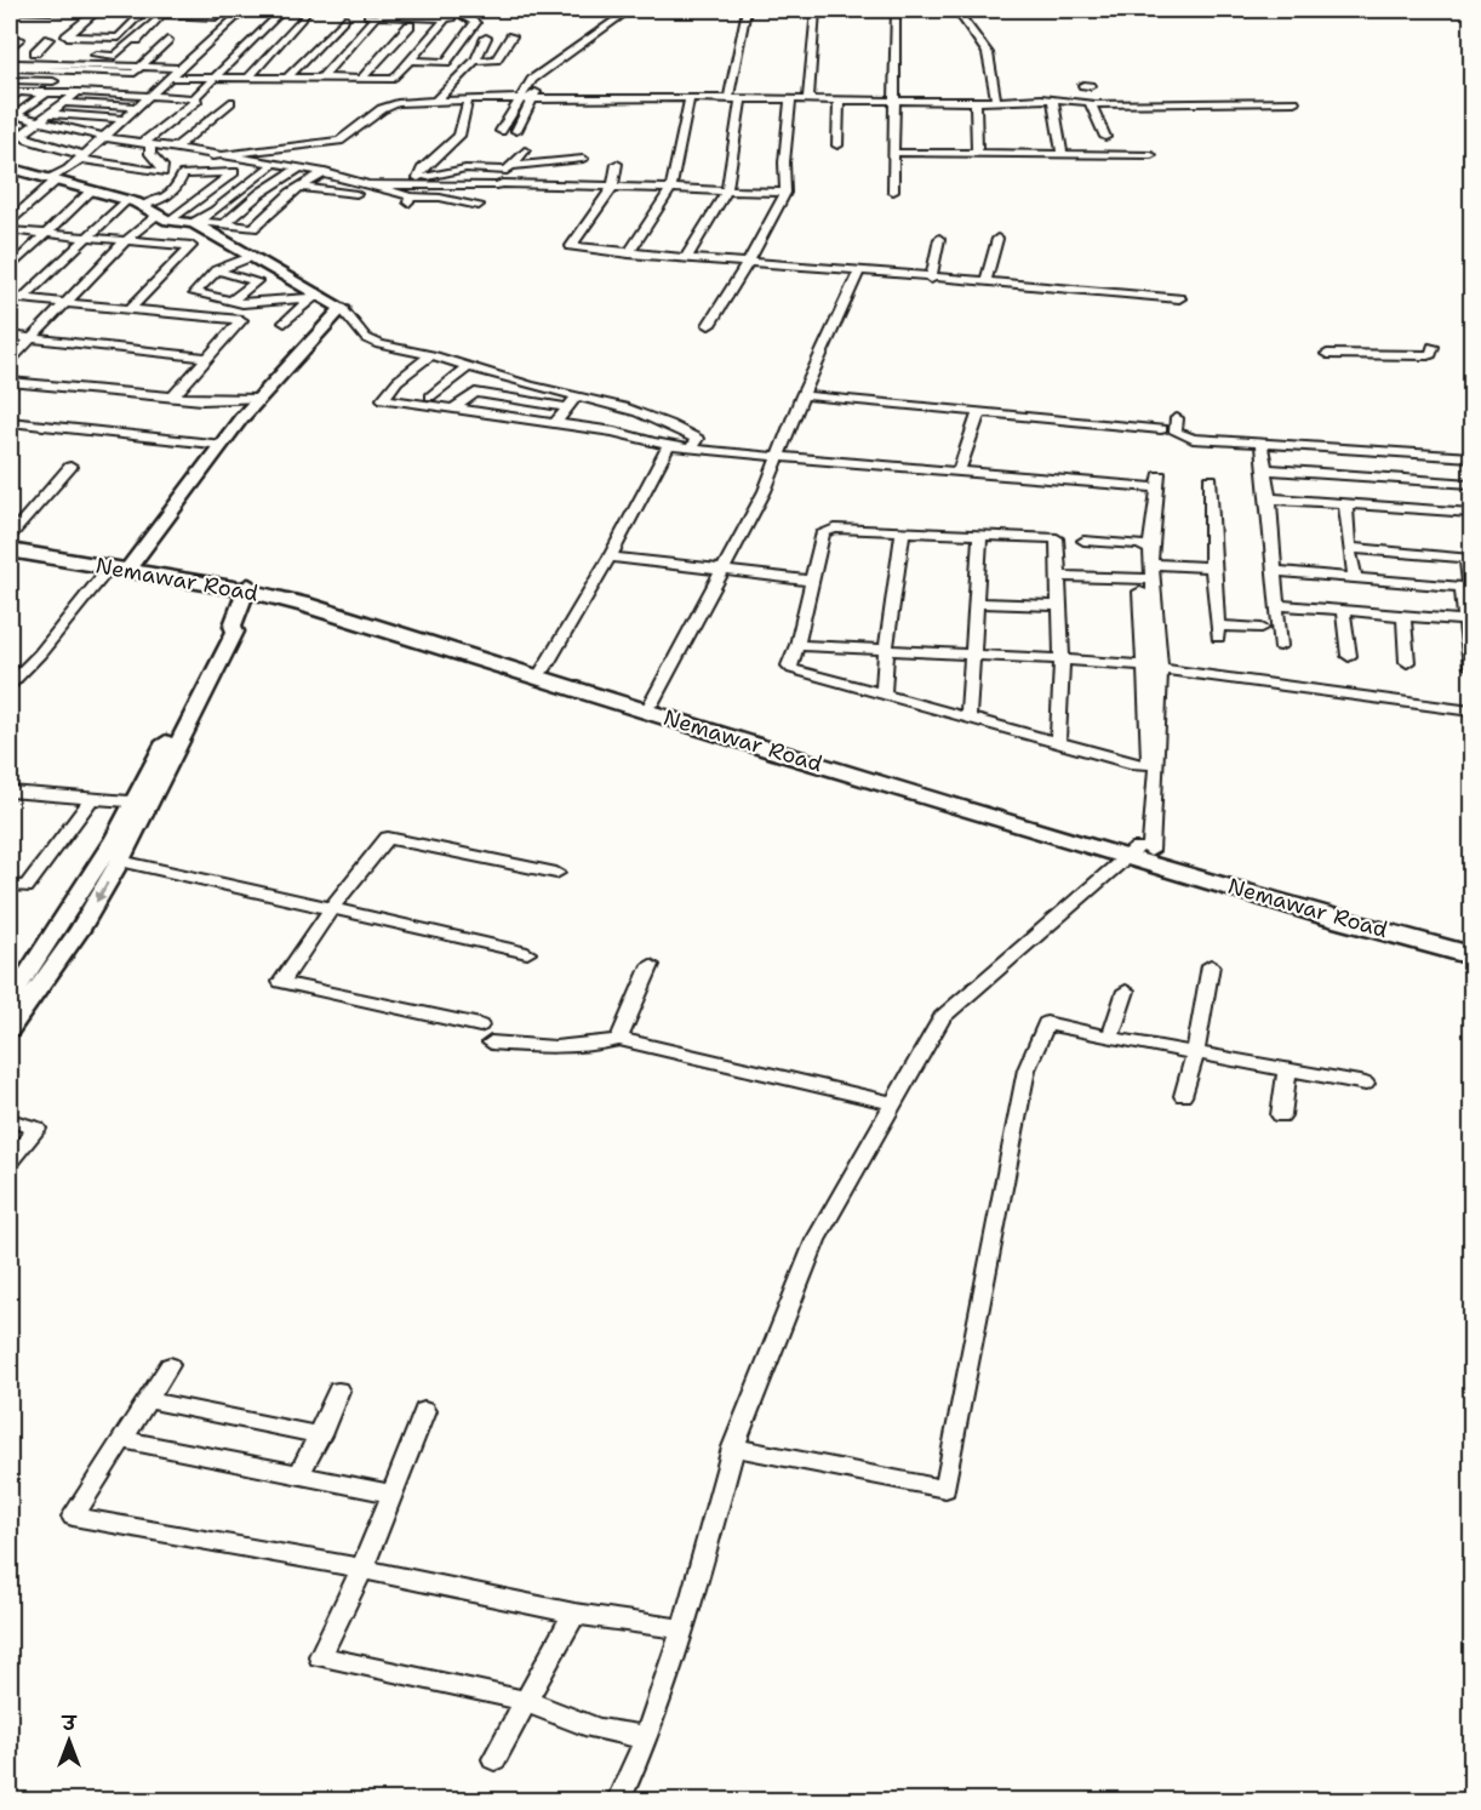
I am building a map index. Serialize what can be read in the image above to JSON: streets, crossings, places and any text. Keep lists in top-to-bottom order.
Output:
{
  "streets": {
    "highway": ["Nemawar Road"]
  },
  "north": "top"
}
